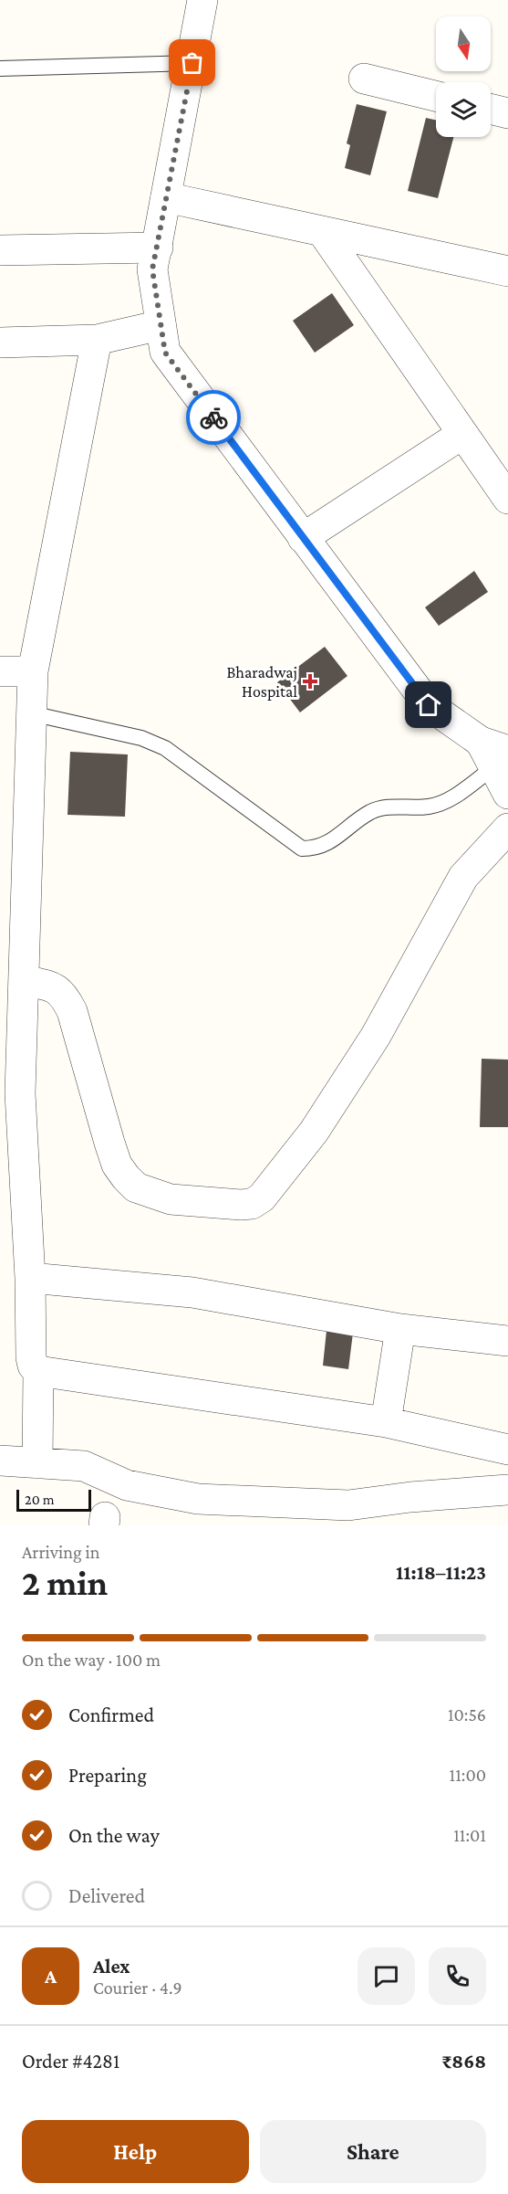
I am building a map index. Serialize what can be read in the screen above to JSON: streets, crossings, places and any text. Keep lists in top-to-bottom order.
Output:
{
  "places": {
    "health": ["Bharadwaj Hospital"]
  },
  "scale_bar": "20 m",
  "north": "bottom",
  "page": {
    "scale": "20 m",
    "heading": ["2 min", "Arriving in", "11:18–11:23"],
    "panel": [
      "Alex",
      "Courier · 4.9",
      "Order #4281",
      "₹868"
    ],
    "bar": "On the way · 100 m",
    "list": [
      ["Confirmed", "10:56"],
      ["Preparing", "11:00"],
      ["On the way", "11:01"],
      "Delivered"
    ],
    "round": "A",
    "buttons": ["Help", "Share"]
  }
}
